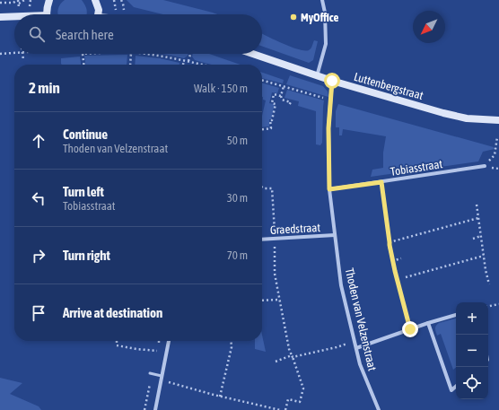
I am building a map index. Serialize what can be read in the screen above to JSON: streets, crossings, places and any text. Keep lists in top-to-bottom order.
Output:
{
  "streets": {
    "main road": ["Luttenbergstraat"],
    "street": ["Tobiasstraat", "Graedstraat", "Thoden van Velzenstraat"]
  },
  "crossings": [
    ["Luttenbergstraat", "Thoden van Velzenstraat"],
    ["Tobiasstraat", "Thoden van Velzenstraat"],
    ["Graedstraat", "Thoden van Velzenstraat"]
  ],
  "places": ["MyOffice"],
  "north": "bottom left",
  "page": {
    "search": "Search here",
    "heading": ["2 min", "Walk · 150 m"],
    "list": [
      ["Continue", "Thoden van Velzenstraat", "50 m"],
      ["Turn left", "Tobiasstraat", "30 m"],
      ["Turn right", "70 m"],
      "Arrive at destination"
    ],
    "map_buttons": ["+", "−"]
  }
}
